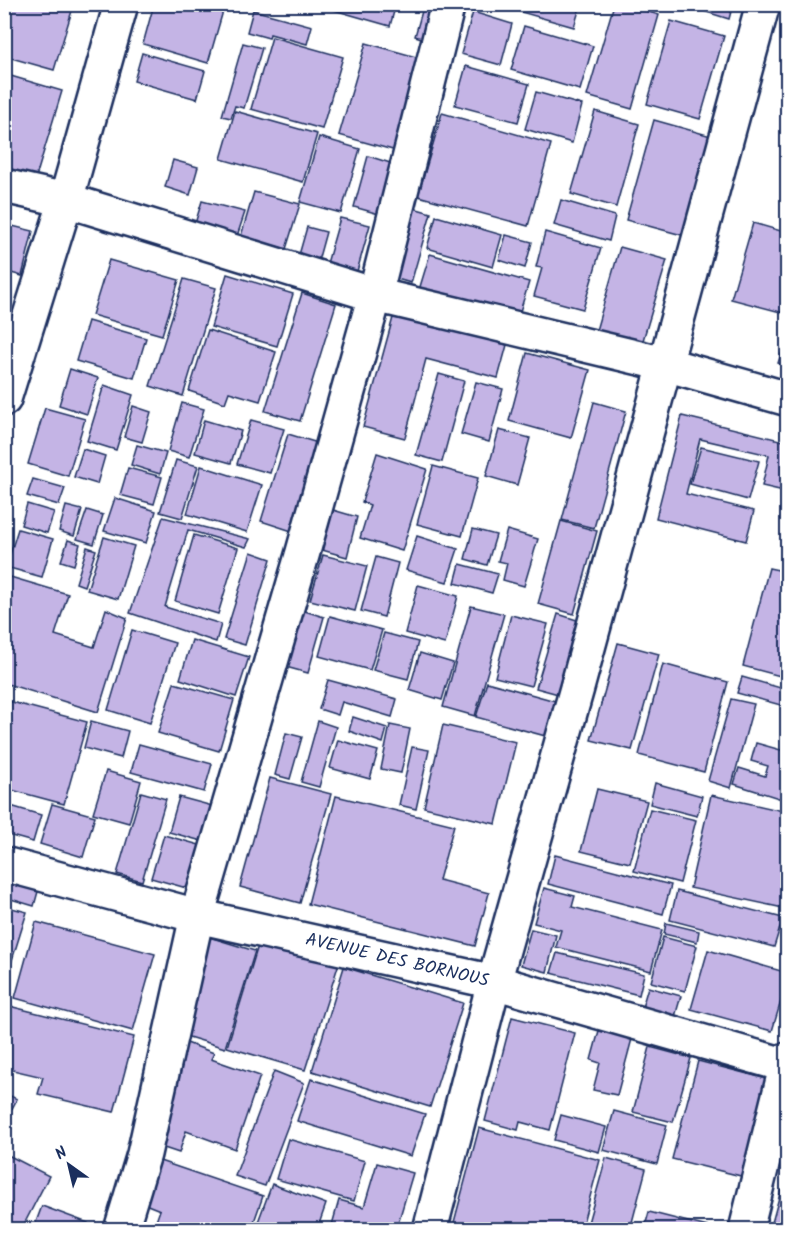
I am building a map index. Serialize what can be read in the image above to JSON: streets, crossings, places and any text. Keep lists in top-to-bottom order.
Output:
{
  "streets": {
    "street": ["AVENUE DES BORNOUS"]
  },
  "north": "top left"
}
